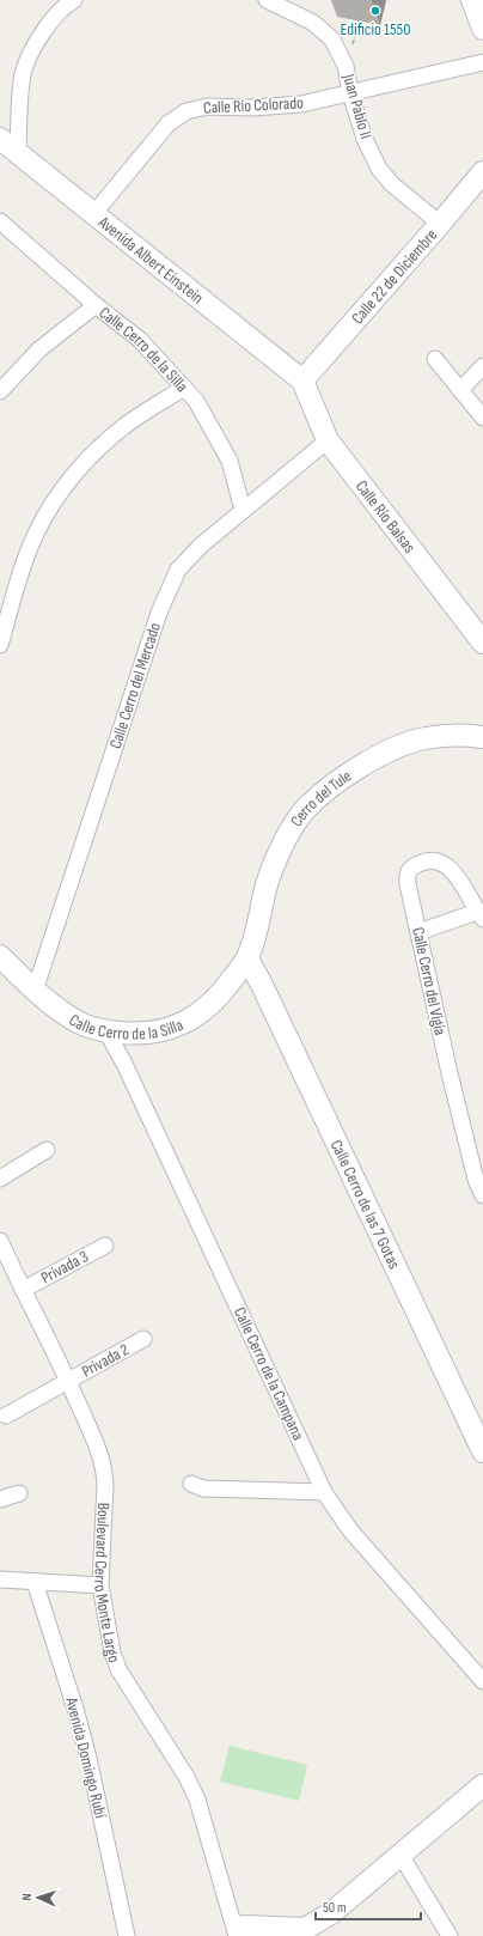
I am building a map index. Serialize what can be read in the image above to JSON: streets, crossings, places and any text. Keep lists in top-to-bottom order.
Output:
{
  "streets": {
    "street": [
      "Calle Río Colorado",
      "Juan Pablo II",
      "Avenida Albert Einstein",
      "Calle 22 de Diciembre",
      "Calle Cerro de la Silla",
      "Calle Río Balsas",
      "Calle Cerro del Mercado",
      "Cerro del Tule",
      "Calle Cerro del Vigía",
      "Calle Cerro de las 7 Gotas",
      "Privada 3",
      "Privada 2",
      "Calle Cerro de la Campana",
      "Boulevard Cerro Monte Largo",
      "Avenida Domingo Rubí"
    ]
  },
  "crossings": [
    ["Calle Río Colorado", "Juan Pablo II"],
    ["Calle Río Colorado", "Avenida Albert Einstein"],
    ["Juan Pablo II", "Calle 22 de Diciembre"],
    ["Avenida Albert Einstein", "Calle 22 de Diciembre"],
    ["Avenida Albert Einstein", "Calle Río Balsas"],
    ["Calle 22 de Diciembre", "Calle Río Balsas"],
    ["Calle Cerro de la Silla", "Calle Cerro del Mercado"],
    ["Calle Cerro de la Silla", "Cerro del Tule"],
    ["Calle Cerro de la Silla", "Calle Cerro de las 7 Gotas"],
    ["Calle Cerro de la Silla", "Calle Cerro de la Campana"],
    ["Calle Río Balsas", "Calle Cerro del Mercado"],
    ["Cerro del Tule", "Calle Cerro de las 7 Gotas"],
    ["Privada 3", "Boulevard Cerro Monte Largo"],
    ["Privada 2", "Boulevard Cerro Monte Largo"]
  ],
  "places": ["Edificio 1550"],
  "scale_bar": "50 m",
  "north": "left"
}
